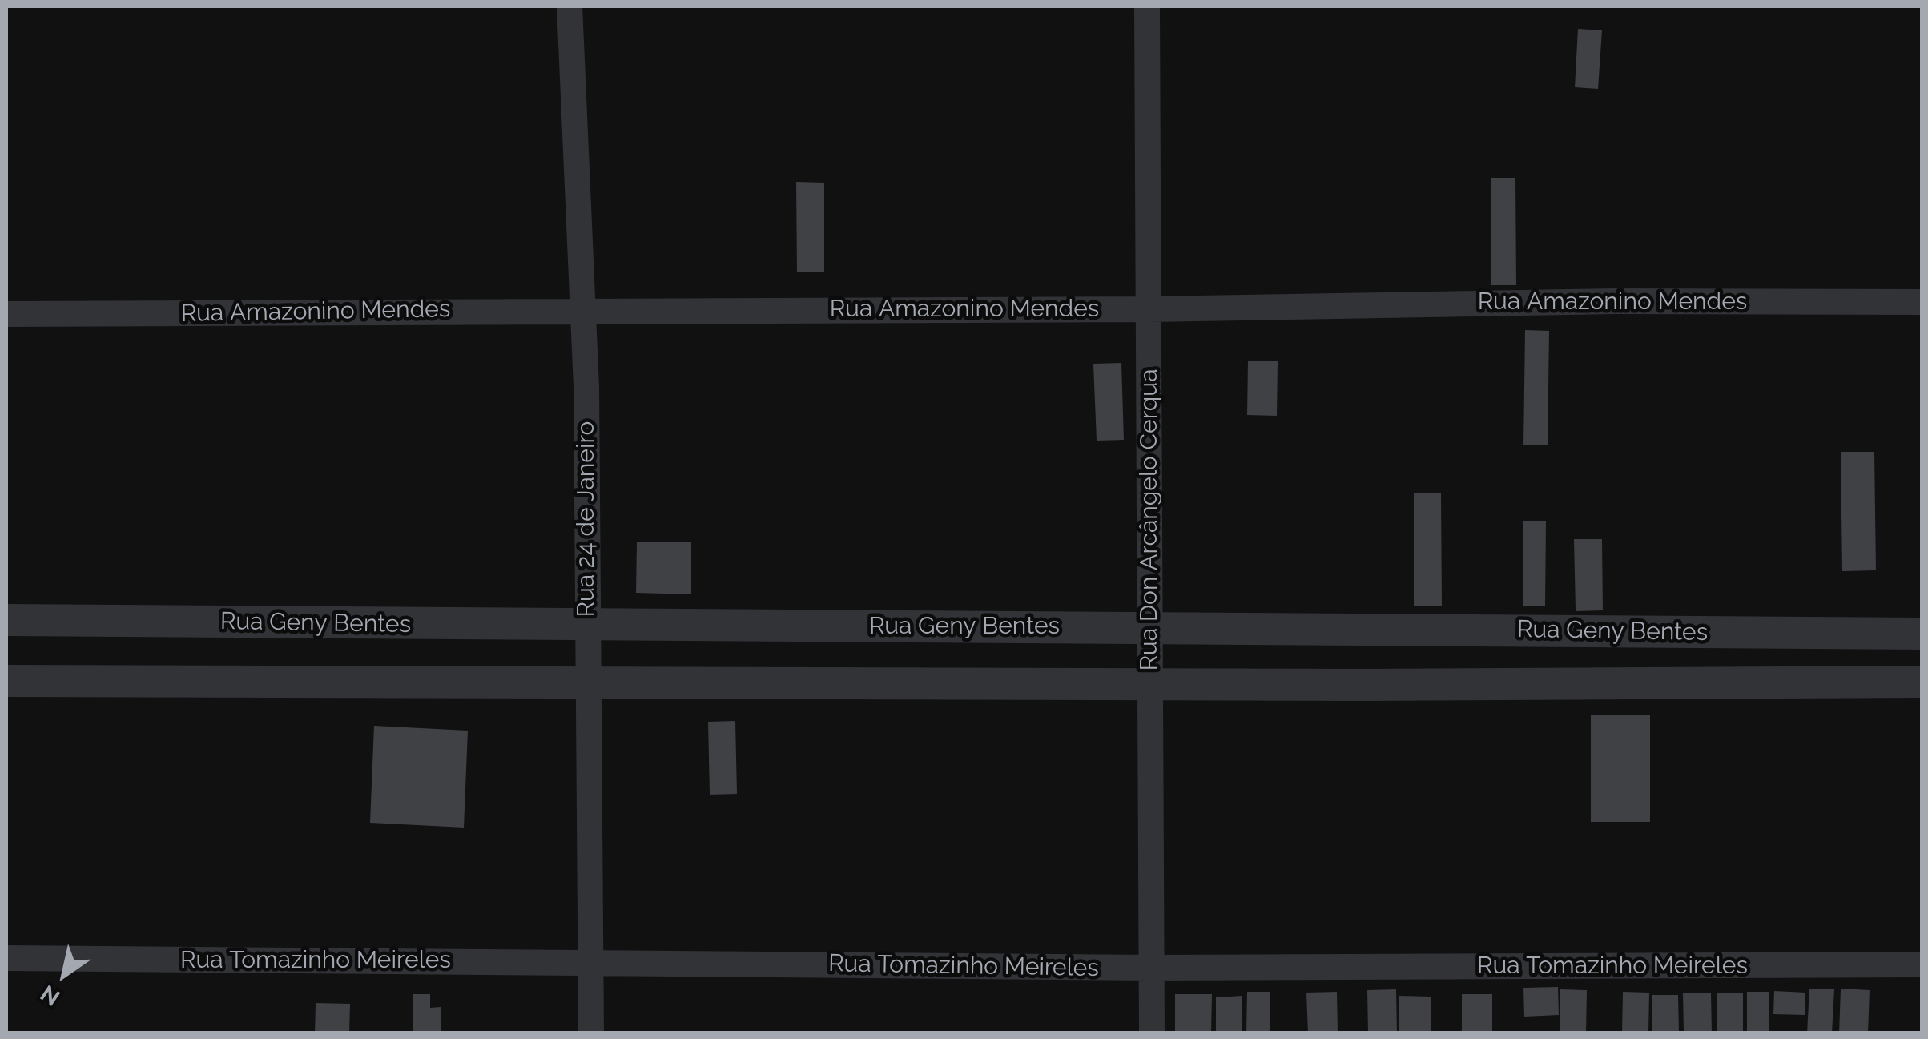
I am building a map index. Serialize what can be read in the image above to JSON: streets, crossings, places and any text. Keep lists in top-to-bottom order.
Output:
{
  "streets": {
    "street": [
      "Rua Amazonino Mendes",
      "Rua 24 de Janeiro",
      "Rua Don Arcângelo Cerqua",
      "Rua Geny Bentes",
      "Rua Tomazinho Meireles"
    ]
  },
  "crossings": [
    ["Rua Amazonino Mendes", "Rua 24 de Janeiro"],
    ["Rua Amazonino Mendes", "Rua Don Arcângelo Cerqua"],
    ["Rua 24 de Janeiro", "Rua Geny Bentes"],
    ["Rua 24 de Janeiro", "Rua Tomazinho Meireles"],
    ["Rua Don Arcângelo Cerqua", "Rua Geny Bentes"],
    ["Rua Don Arcângelo Cerqua", "Rua Tomazinho Meireles"]
  ],
  "north": "bottom left"
}
